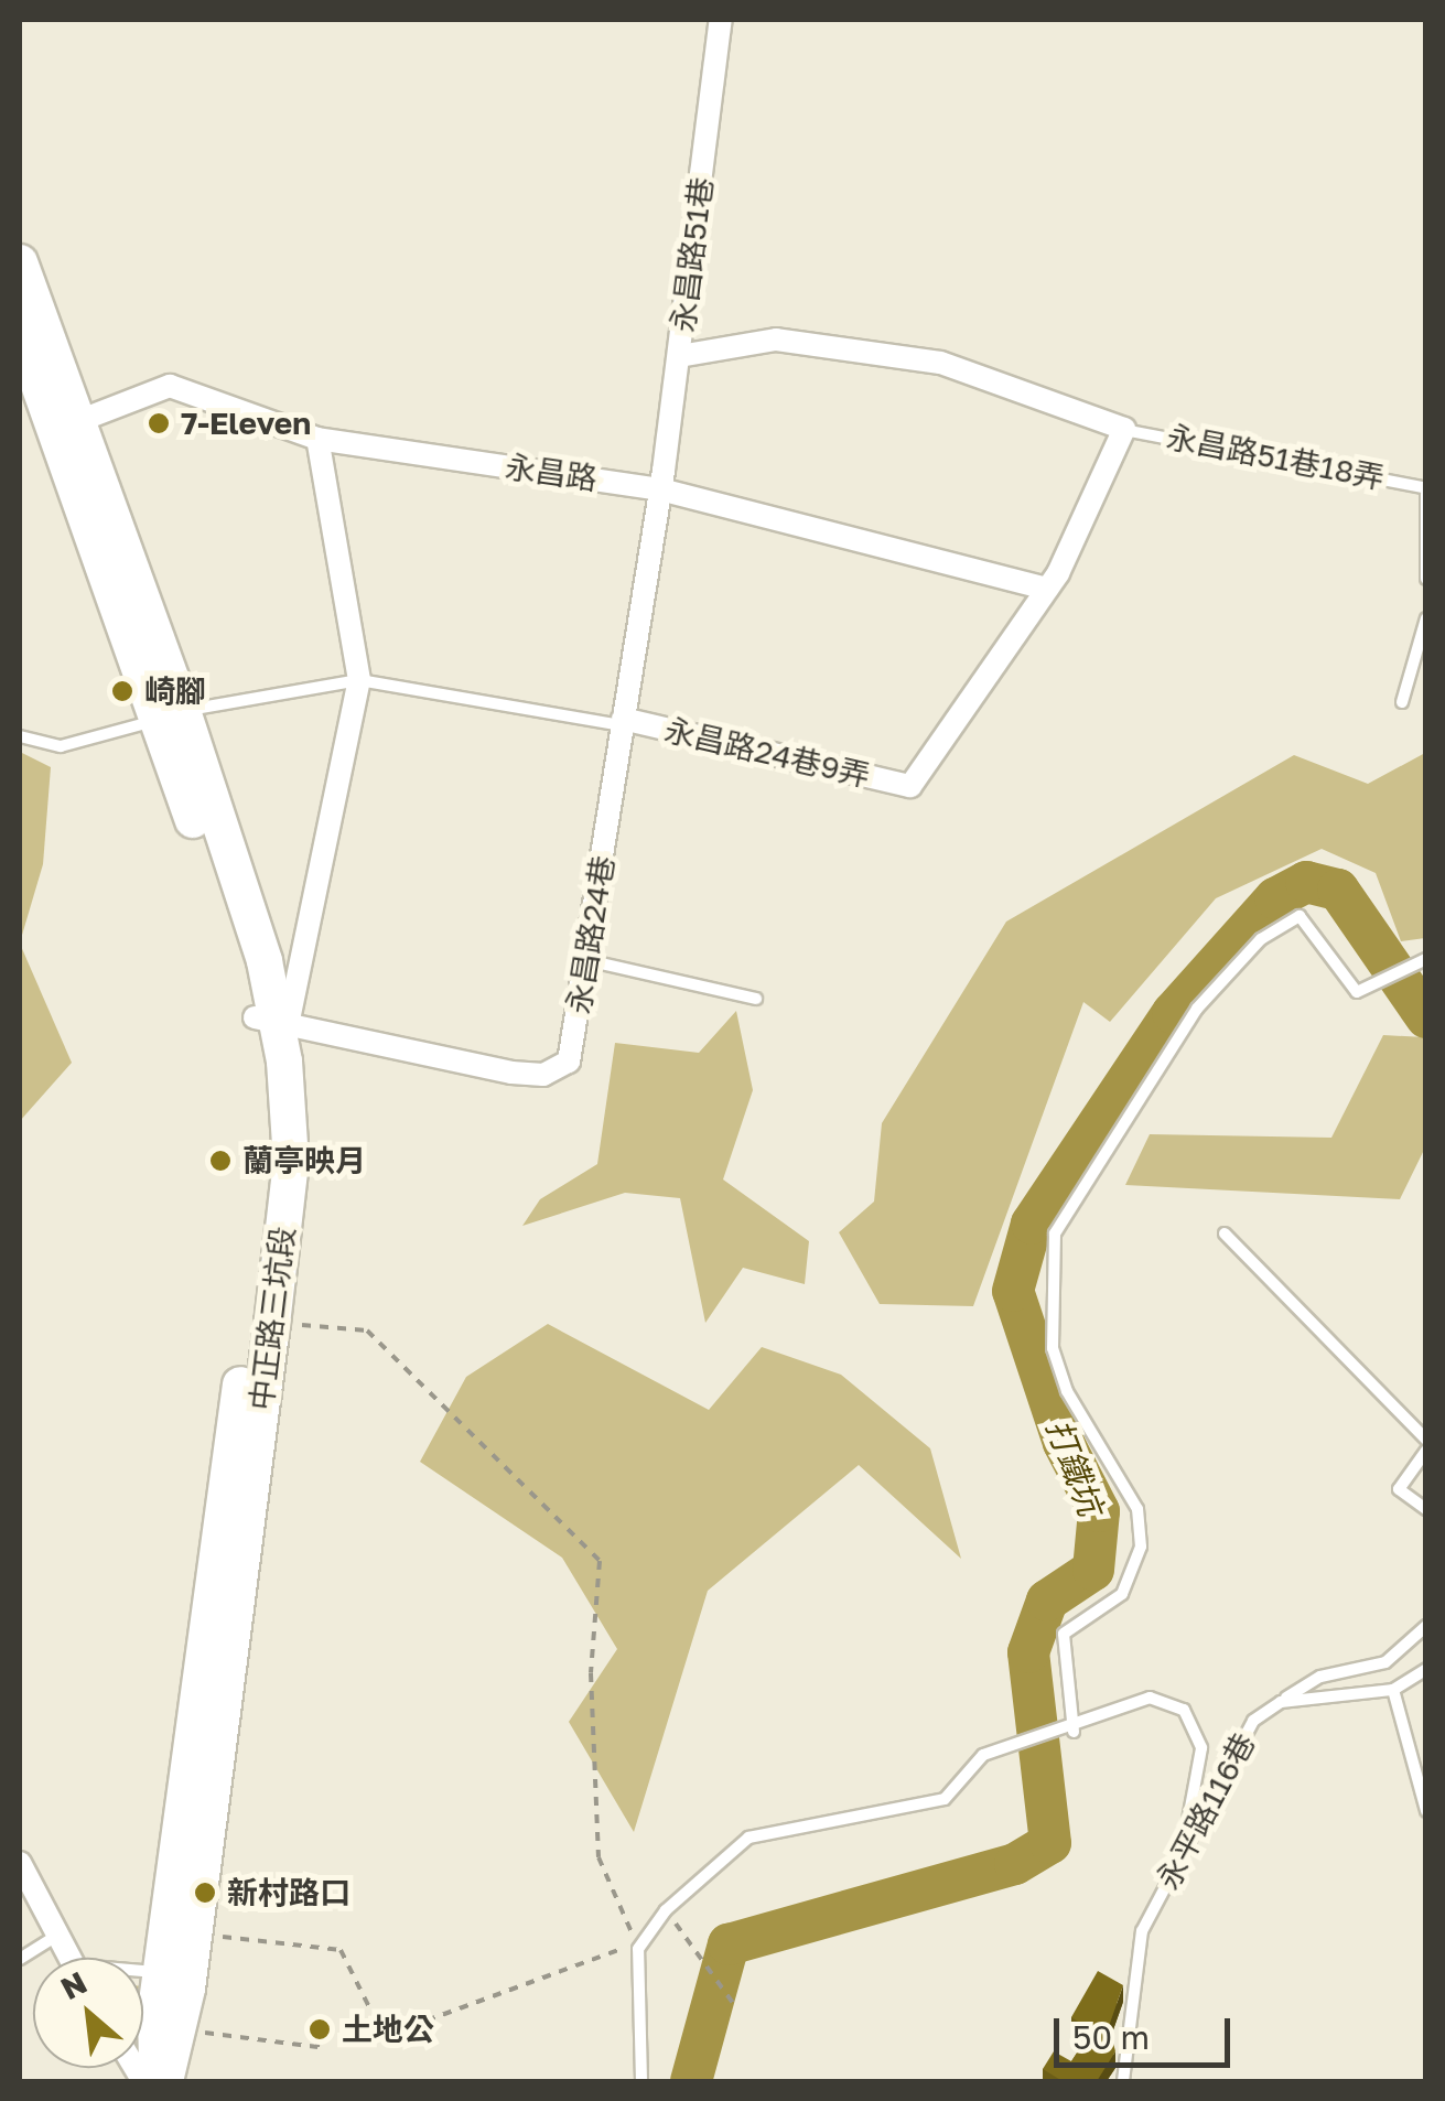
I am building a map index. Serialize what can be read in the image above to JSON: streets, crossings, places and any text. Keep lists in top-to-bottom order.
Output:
{
  "streets": {
    "main road": ["中正路三坑段"],
    "street": [
      "永昌路51巷",
      "永昌路",
      "永昌路24巷9弄",
      "永昌路24巷"
    ],
    "lane": ["永昌路51巷18弄", "永平路116巷"]
  },
  "crossings": [
    ["永昌路51巷", "永昌路"],
    ["永昌路51巷", "永昌路24巷"],
    ["永昌路", "永昌路24巷9弄"],
    ["永昌路", "永昌路24巷"],
    ["永昌路", "中正路三坑段"],
    ["永昌路24巷9弄", "永昌路24巷"],
    ["永昌路24巷", "中正路三坑段"]
  ],
  "water": ["打鐵坑"],
  "places": [
    "7-Eleven",
    "崎腳",
    "蘭亭映月",
    "新村路口",
    "土地公"
  ],
  "scale_bar": "50 m",
  "north": "top left"
}
